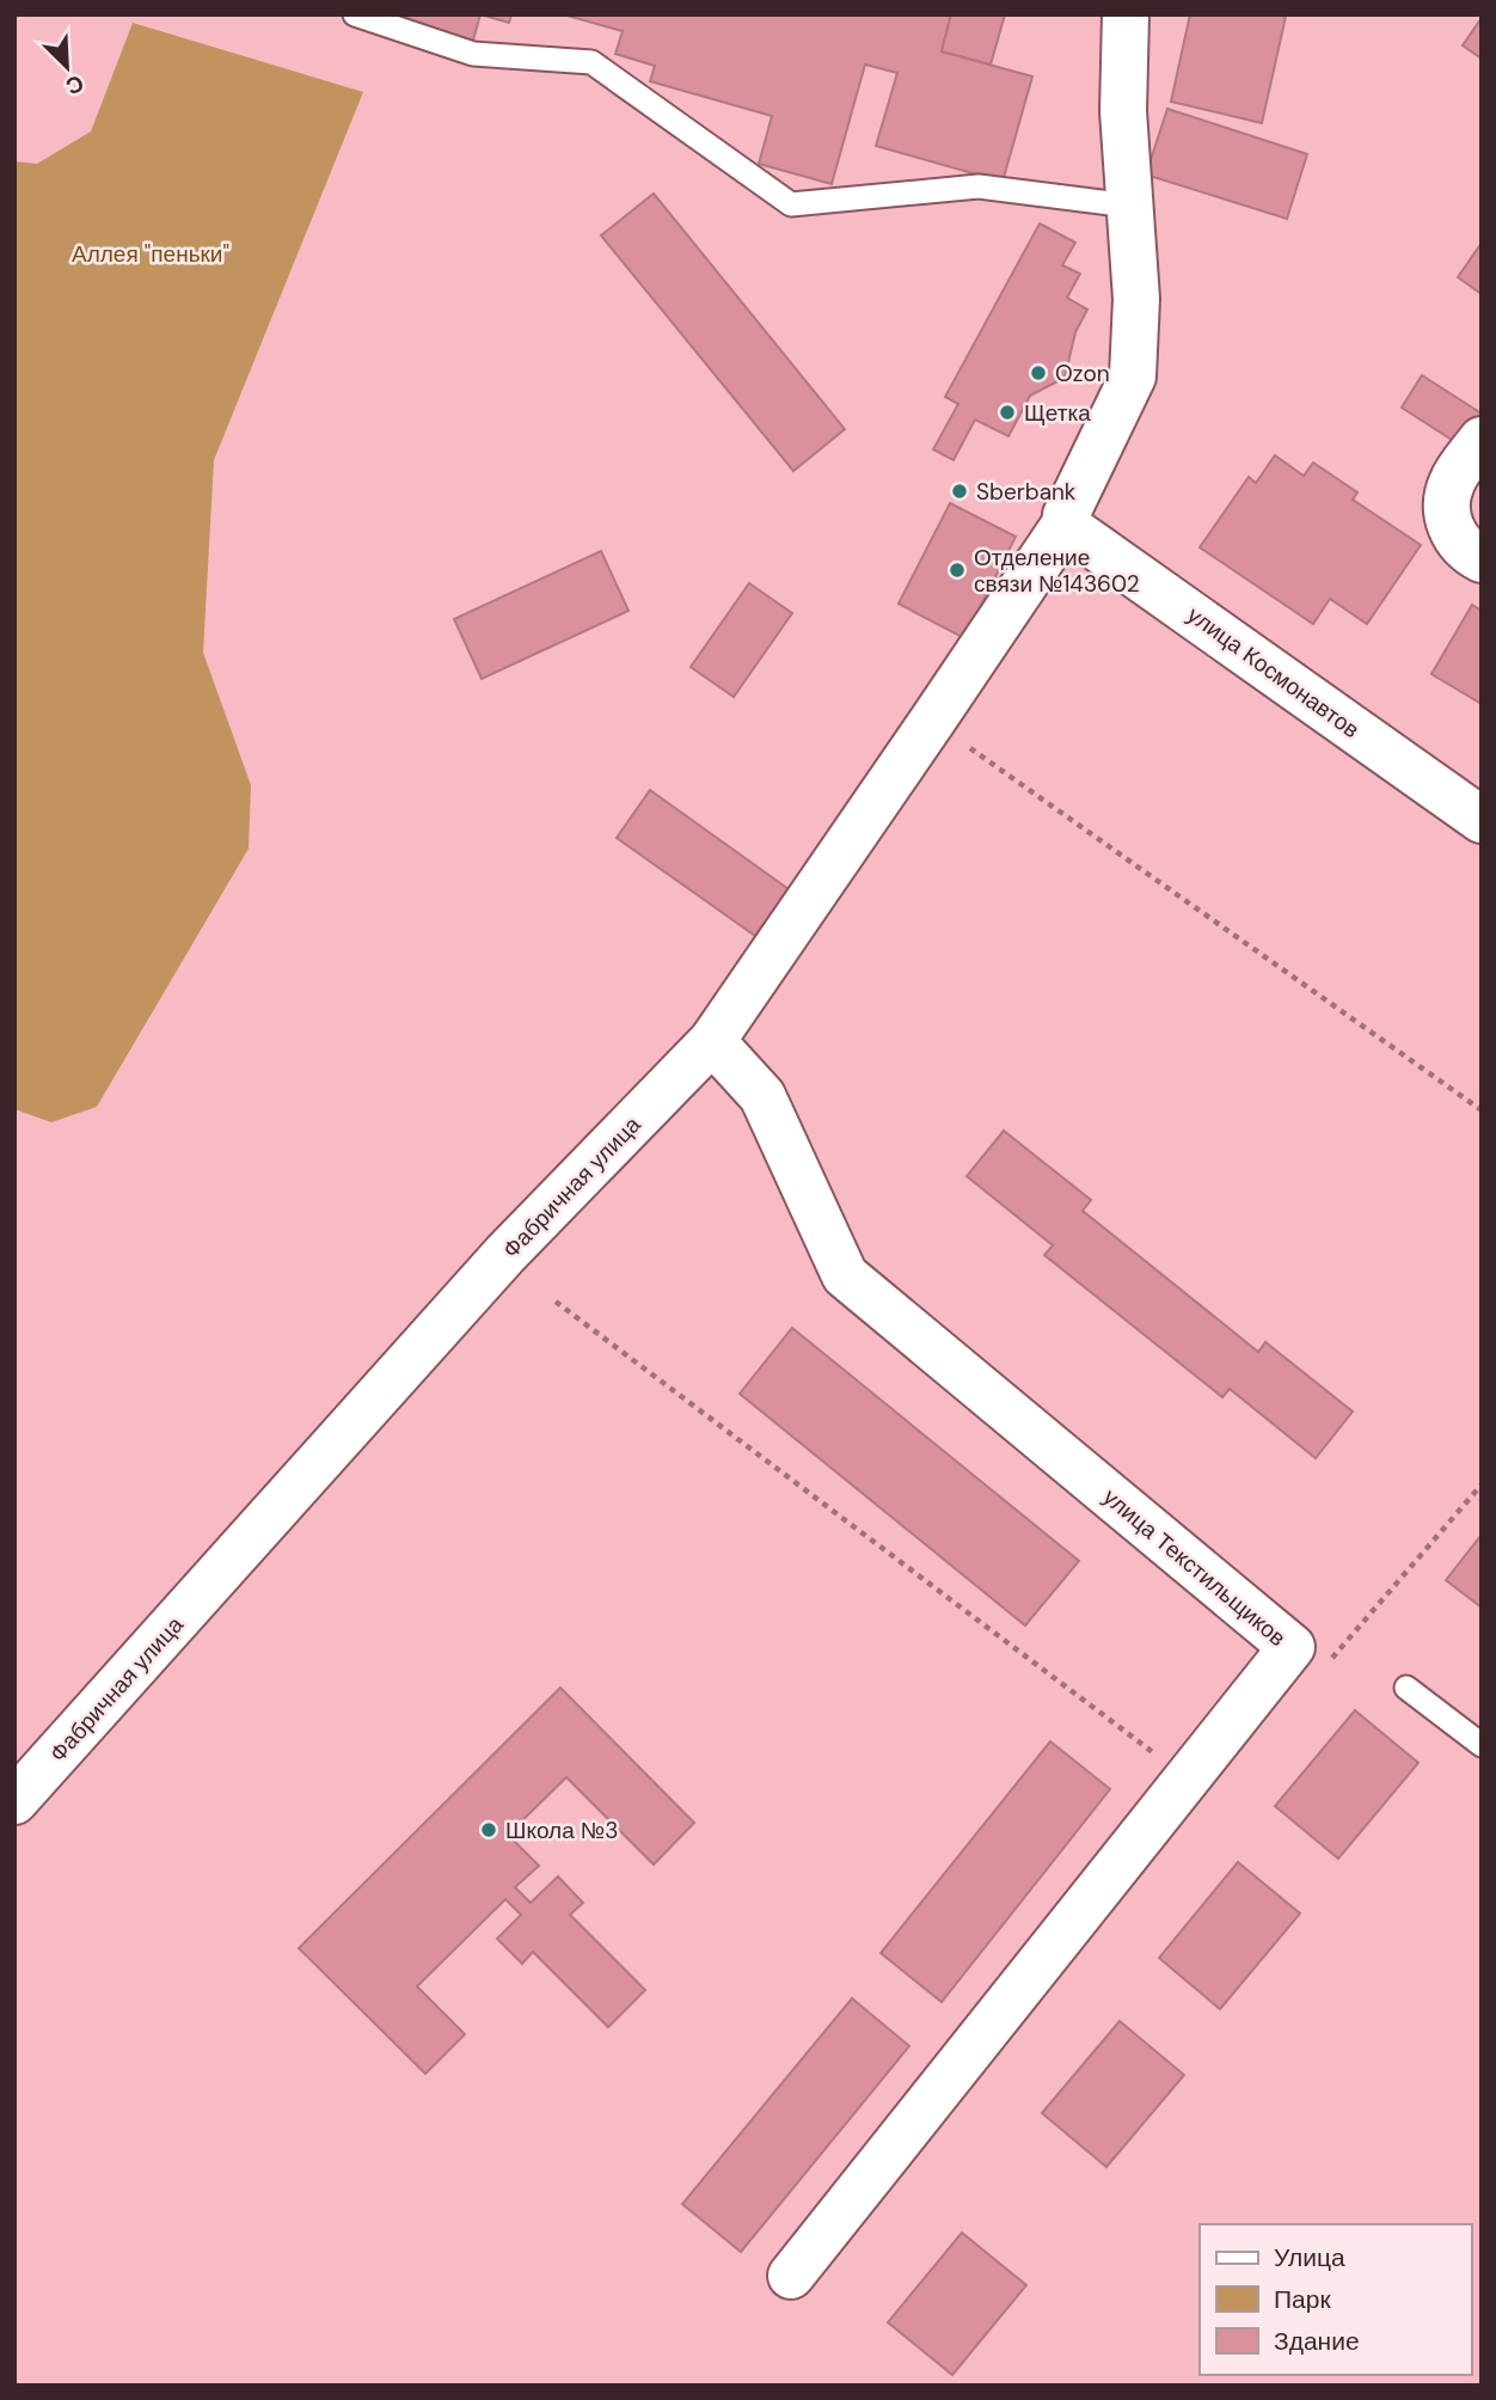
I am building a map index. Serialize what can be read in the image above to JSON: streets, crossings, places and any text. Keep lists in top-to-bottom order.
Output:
{
  "streets": {
    "street": ["улица Космонавтов", "Фабричная улица", "улица Текстильщиков"]
  },
  "crossings": [
    ["улица Космонавтов", "Фабричная улица"],
    ["Фабричная улица", "улица Текстильщиков"]
  ],
  "parks": ["Аллея \"пеньки\""],
  "places": [
    "Ozon",
    "Щетка",
    "Sberbank",
    "Отделение связи №143602",
    "Школа №3"
  ],
  "legend": ["Улица", "Парк", "Здание"],
  "north": "bottom right"
}
